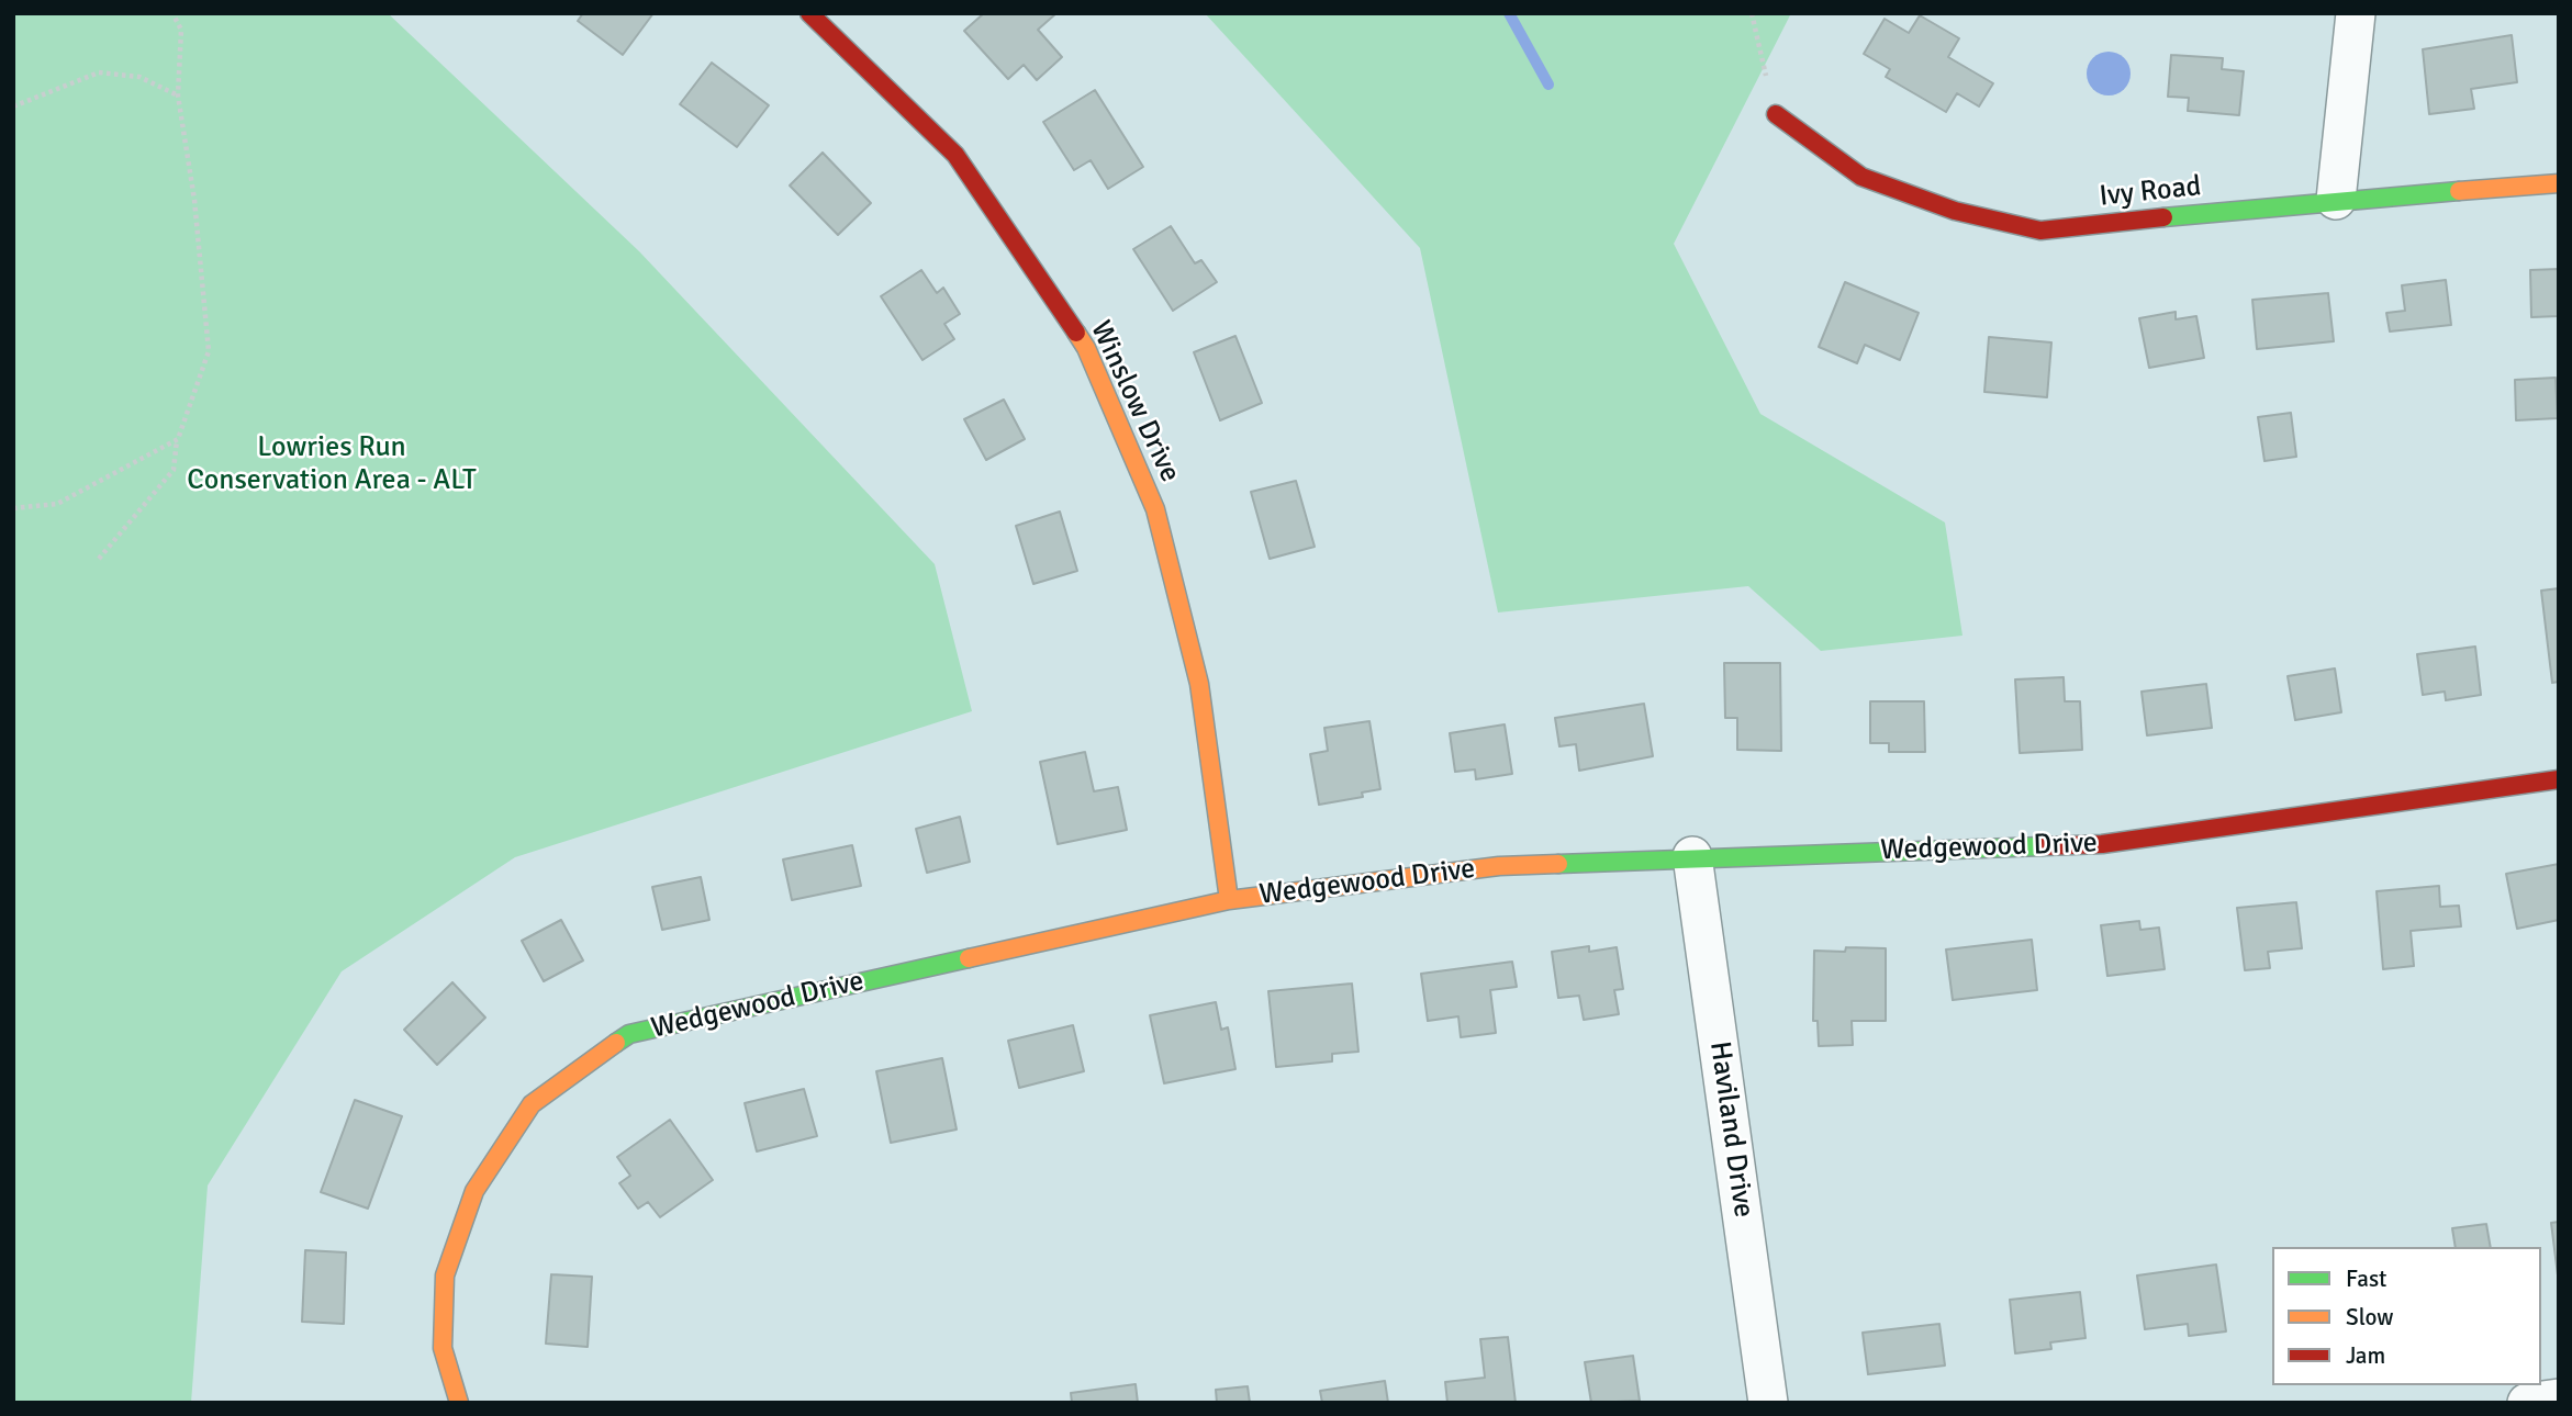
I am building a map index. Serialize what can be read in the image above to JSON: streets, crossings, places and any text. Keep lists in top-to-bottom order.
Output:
{
  "streets": {
    "street": [
      "Ivy Road",
      "Winslow Drive",
      "Wedgewood Drive",
      "Haviland Drive"
    ]
  },
  "crossings": [
    ["Winslow Drive", "Wedgewood Drive"],
    ["Wedgewood Drive", "Haviland Drive"]
  ],
  "parks": ["Lowries Run Conservation Area - ALT"],
  "legend": ["Fast", "Slow", "Jam"]
}
